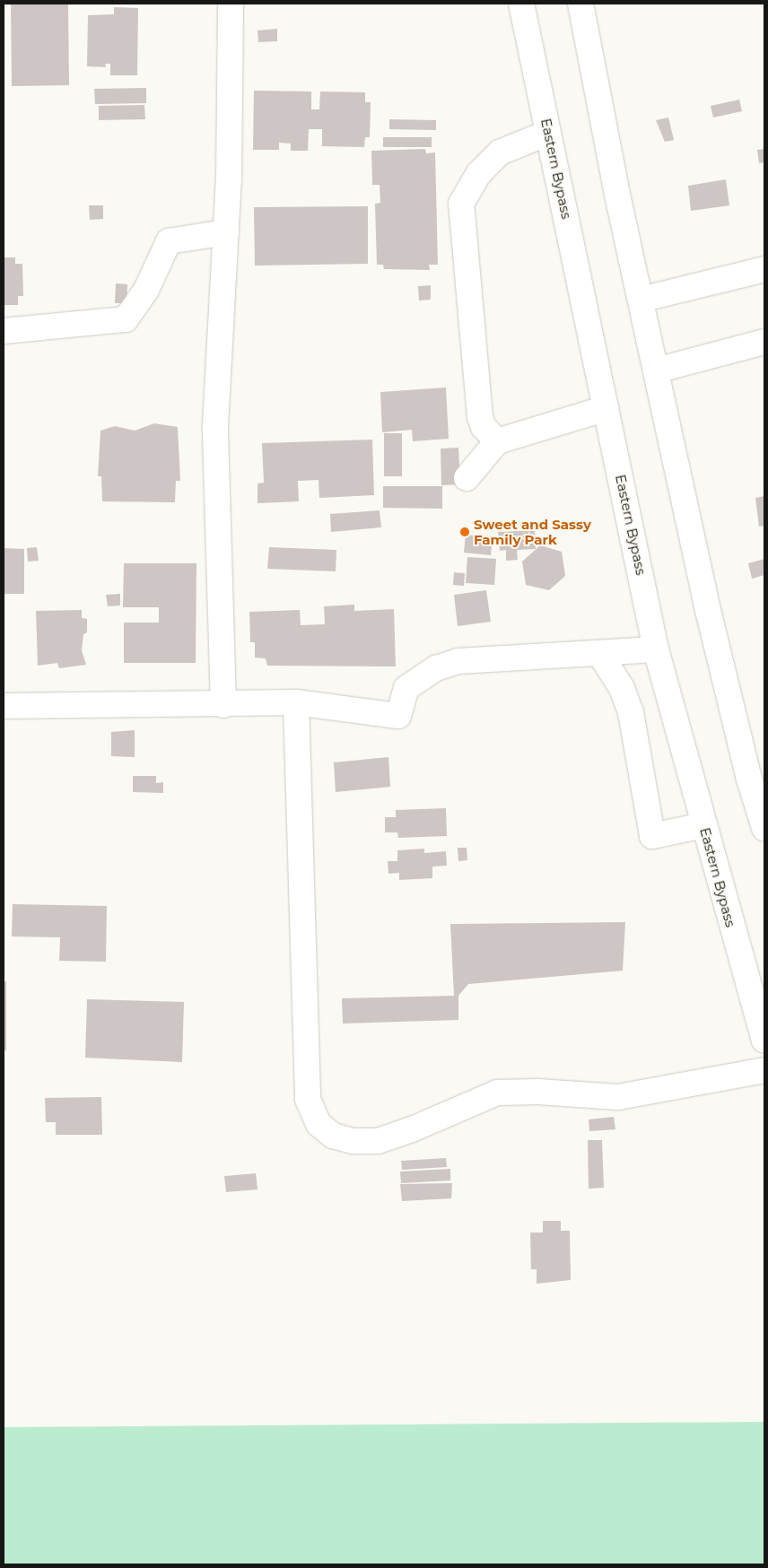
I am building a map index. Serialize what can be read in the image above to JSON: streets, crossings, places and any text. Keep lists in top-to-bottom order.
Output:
{
  "streets": {
    "street": ["Eastern Bypass"]
  },
  "places": ["Sweet and Sassy Family Park"]
}
